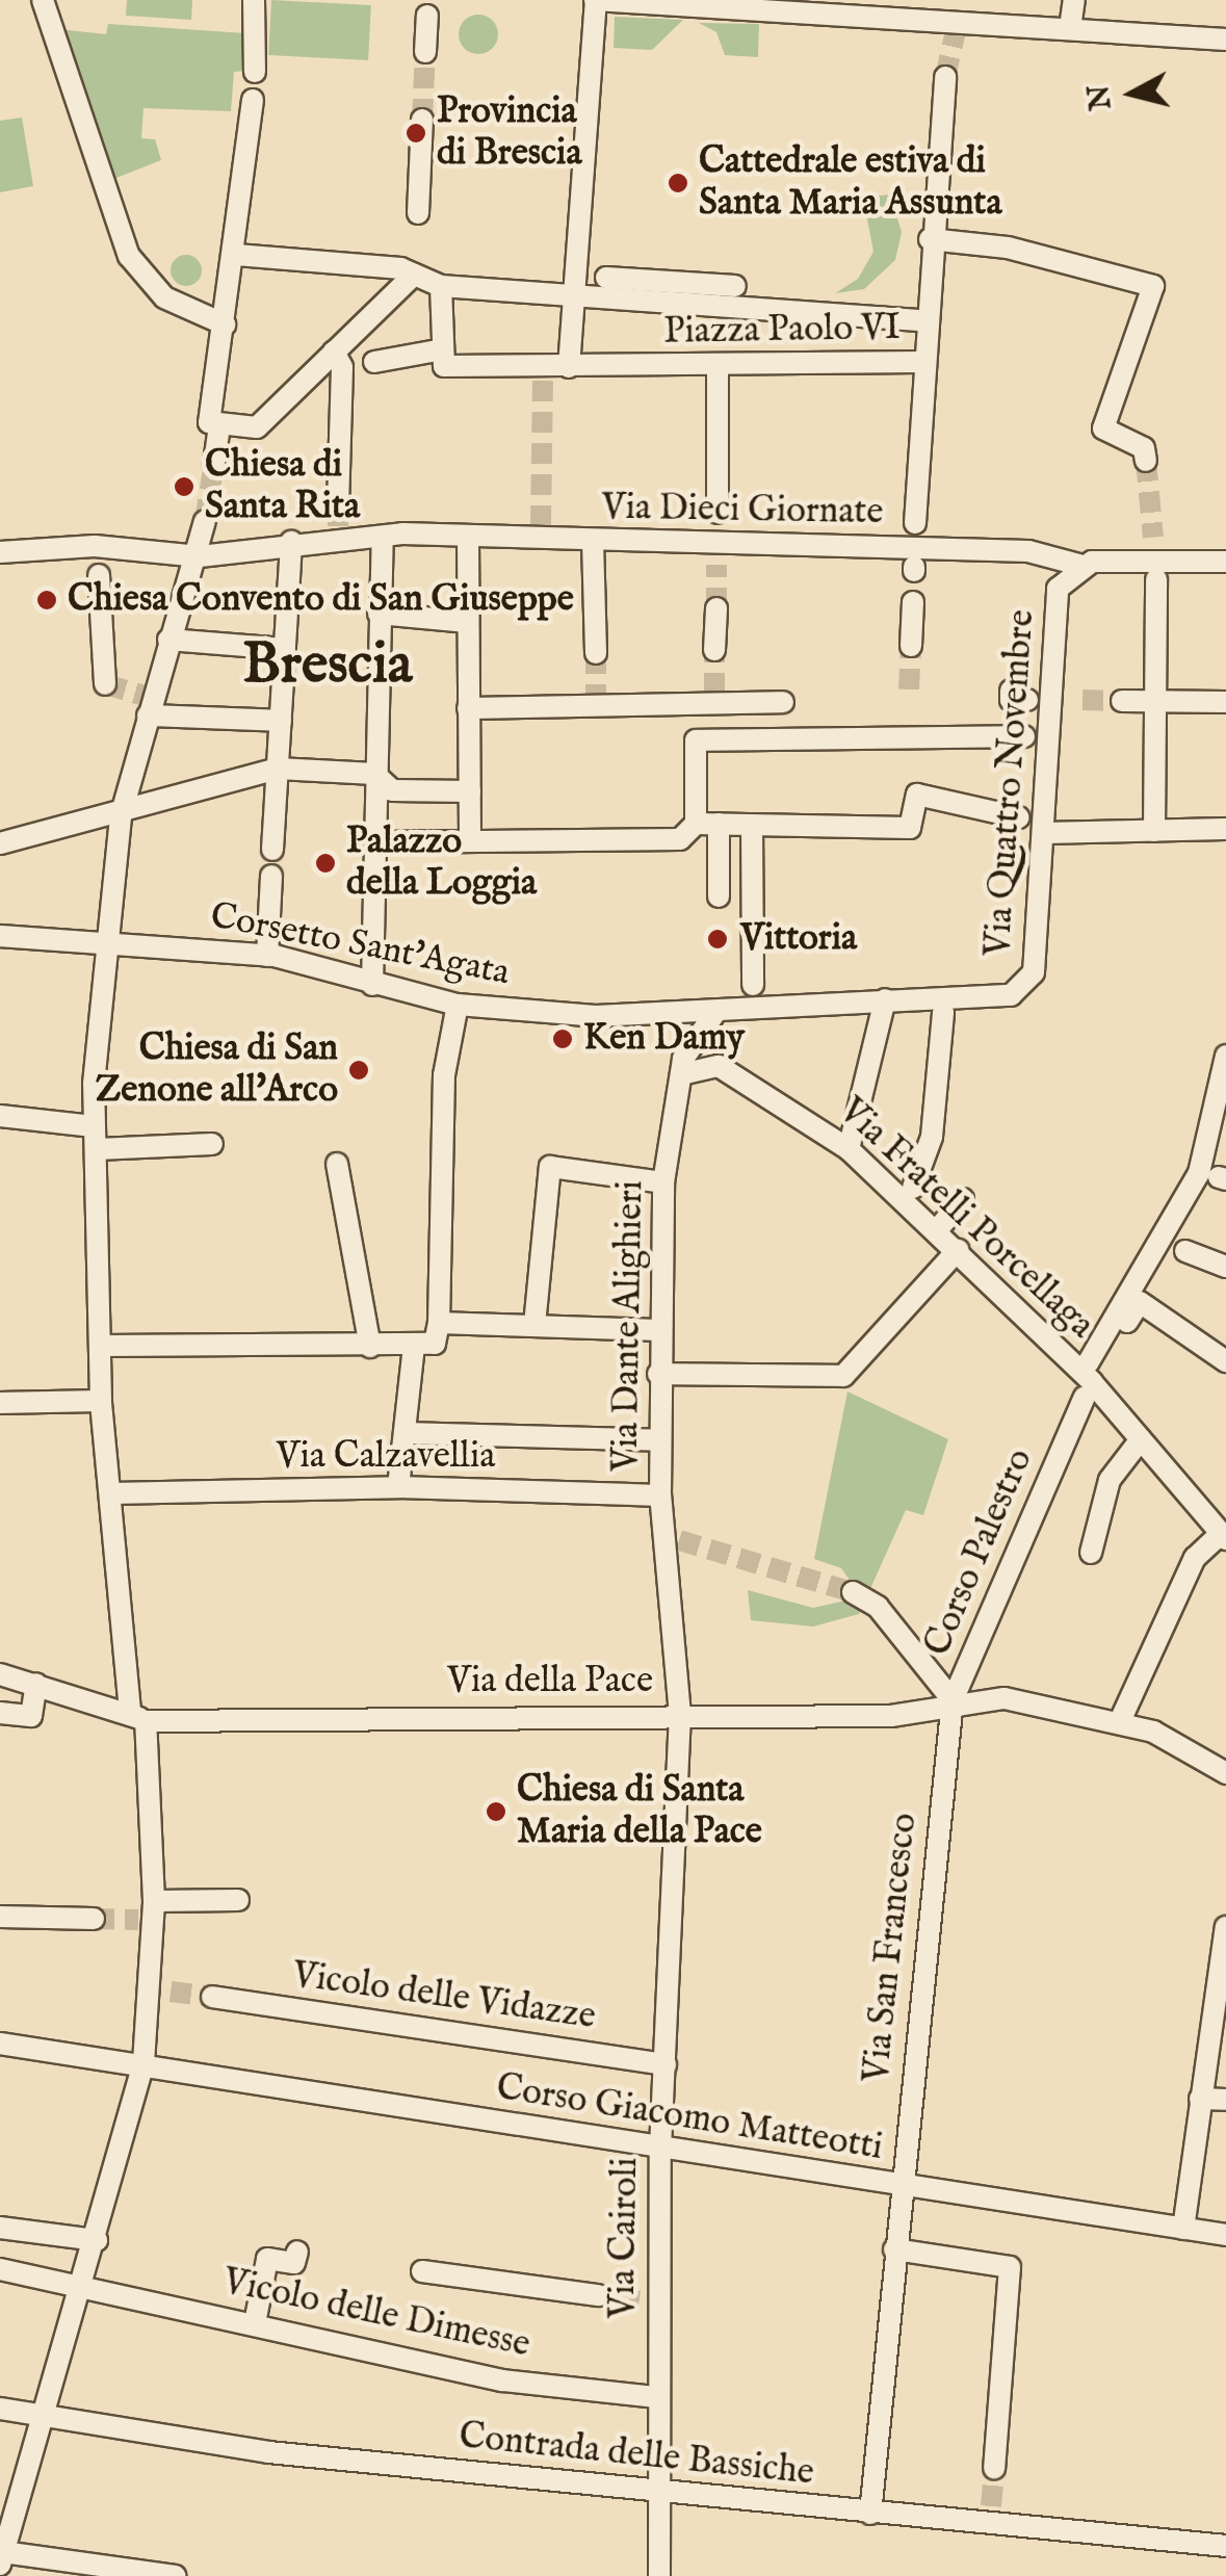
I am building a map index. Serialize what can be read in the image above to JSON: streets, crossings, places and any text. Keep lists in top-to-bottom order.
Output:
{
  "streets": {
    "street": [
      "Piazza Paolo VI",
      "Via Dieci Giornate",
      "Via Quattro Novembre",
      "Corsetto Sant'Agata",
      "Via Fratelli Porcellaga",
      "Via Dante Alighieri",
      "Via Calzavellia",
      "Corso Palestro",
      "Via della Pace",
      "Via San Francesco",
      "Vicolo delle Vidazze",
      "Corso Giacomo Matteotti",
      "Via Cairoli",
      "Vicolo delle Dimesse",
      "Contrada delle Bassiche"
    ]
  },
  "crossings": [
    ["Via Dieci Giornate", "Via Quattro Novembre"],
    ["Via Quattro Novembre", "Corsetto Sant'Agata"],
    ["Corsetto Sant'Agata", "Via Dante Alighieri"],
    ["Via Fratelli Porcellaga", "Corso Palestro"],
    ["Via Dante Alighieri", "Via Calzavellia"],
    ["Via Dante Alighieri", "Via della Pace"],
    ["Via Dante Alighieri", "Via Cairoli"],
    ["Corso Palestro", "Via della Pace"],
    ["Corso Palestro", "Via San Francesco"],
    ["Via della Pace", "Via San Francesco"],
    ["Via della Pace", "Via Cairoli"],
    ["Via San Francesco", "Corso Giacomo Matteotti"],
    ["Via San Francesco", "Contrada delle Bassiche"],
    ["Vicolo delle Vidazze", "Via Cairoli"],
    ["Corso Giacomo Matteotti", "Via Cairoli"],
    ["Via Cairoli", "Vicolo delle Dimesse"],
    ["Via Cairoli", "Contrada delle Bassiche"]
  ],
  "districts": ["Brescia"],
  "places": [
    "Provincia di Brescia",
    "Cattedrale estiva di Santa Maria Assunta",
    "Chiesa di Santa Rita",
    "Chiesa Convento di San Giuseppe",
    "Palazzo della Loggia",
    "Vittoria",
    "Ken Damy",
    "Chiesa di San Zenone all'Arco",
    "Chiesa di Santa Maria della Pace"
  ],
  "north": "left"
}
